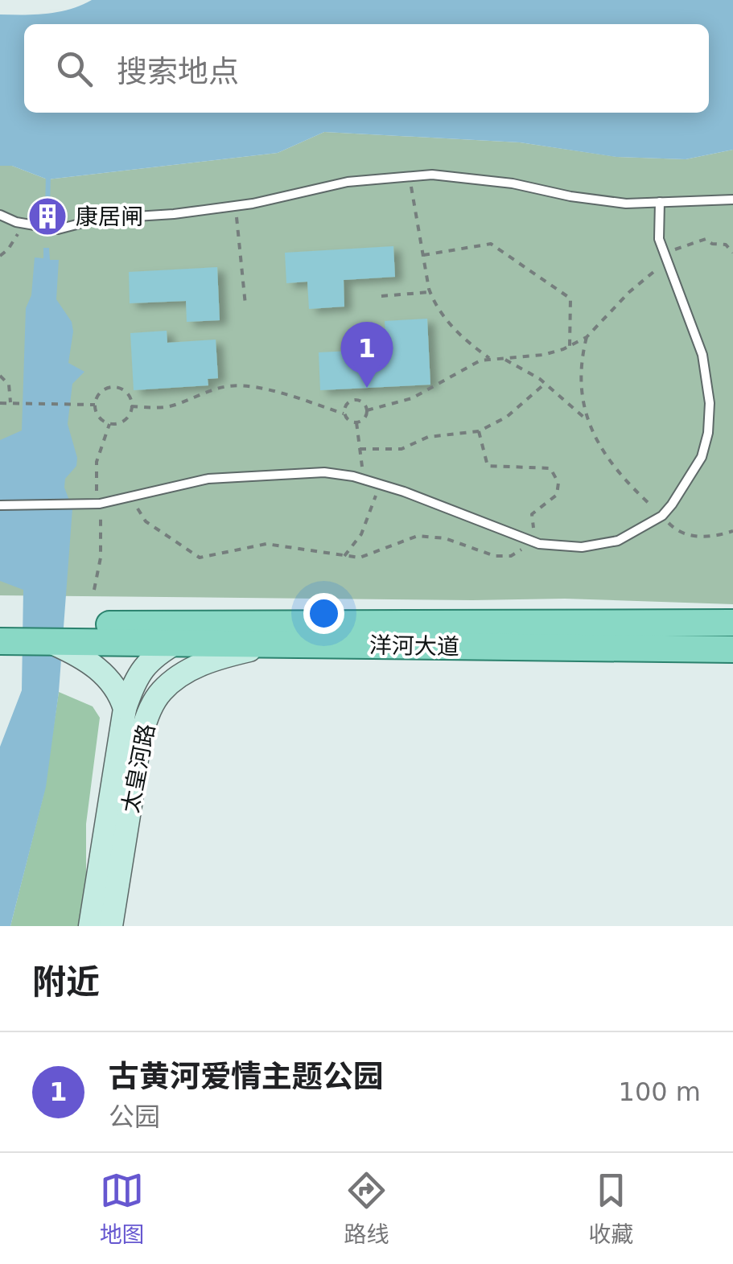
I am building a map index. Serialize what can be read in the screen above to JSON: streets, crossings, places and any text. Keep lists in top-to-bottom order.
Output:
{
  "streets": {
    "main road": ["洋河大道"],
    "street": ["太皇河路"]
  },
  "crossings": [
    ["洋河大道", "太皇河路"]
  ],
  "places": {
    "building": ["康居闸"]
  },
  "page": {
    "search": "搜索地点",
    "pins": "1",
    "heading": "附近",
    "list": [
      {
        "mark": "1",
        "name": "古黄河爱情主题公园",
        "note": "公园",
        "value": "100 m"
      }
    ],
    "nav": ["地图", "路线", "收藏"]
  }
}
